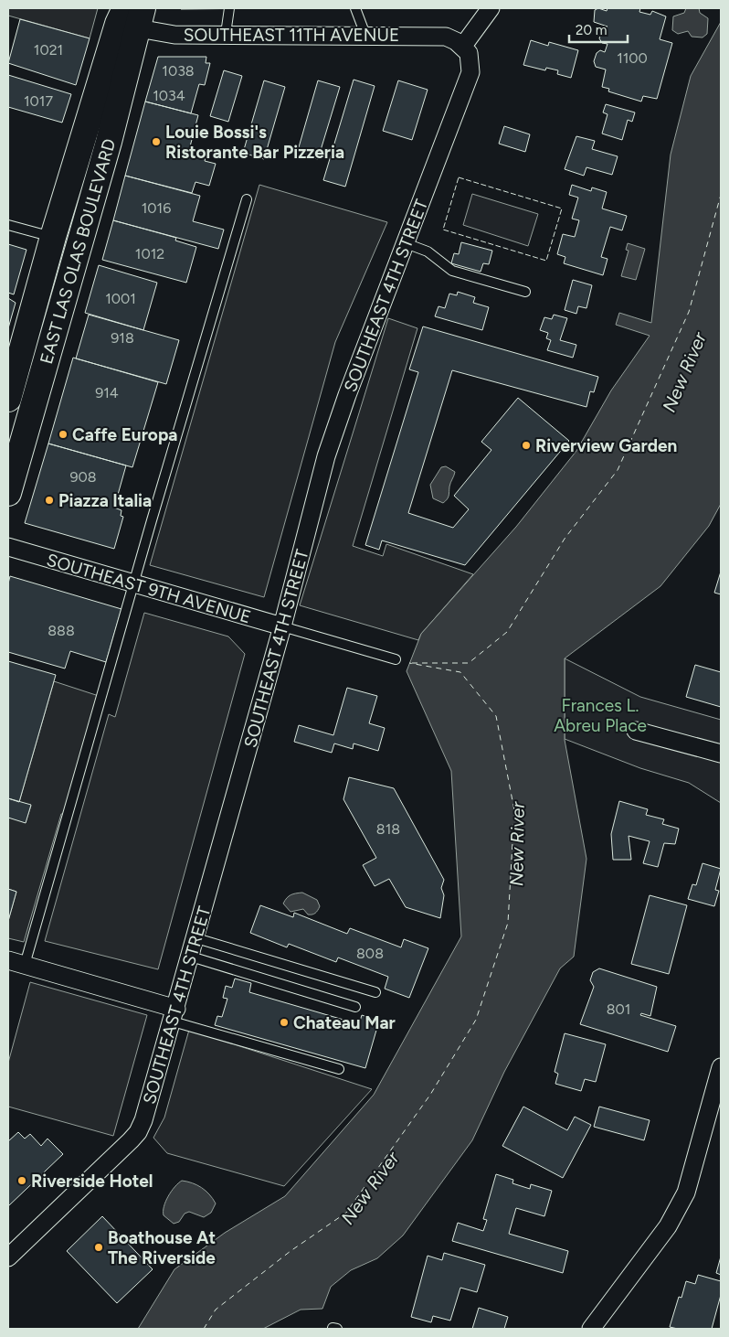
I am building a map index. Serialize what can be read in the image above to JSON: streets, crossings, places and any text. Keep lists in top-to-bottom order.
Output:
{
  "streets": {
    "main road": ["EAST LAS OLAS BOULEVARD"],
    "street": ["SOUTHEAST 11TH AVENUE", "SOUTHEAST 4TH STREET", "SOUTHEAST 9TH AVENUE"]
  },
  "crossings": [
    ["SOUTHEAST 11TH AVENUE", "EAST LAS OLAS BOULEVARD"],
    ["SOUTHEAST 11TH AVENUE", "SOUTHEAST 4TH STREET"],
    ["SOUTHEAST 4TH STREET", "SOUTHEAST 9TH AVENUE"]
  ],
  "water": ["New River"],
  "parks": ["Frances L. Abreu Place"],
  "places": [
    "Louie Bossi's Ristorante Bar Pizzeria",
    "Caffe Europa",
    "Riverview Garden",
    "Piazza Italia",
    "Chateau Mar",
    "Riverside Hotel",
    "Boathouse At The Riverside"
  ],
  "house_numbers": [
    "1021",
    "1100",
    "1038",
    "1034",
    "1017",
    "1016",
    "1012",
    "1001",
    "918",
    "914",
    "908",
    "888",
    "818",
    "808",
    "801"
  ],
  "scale_bar": "20 m"
}
